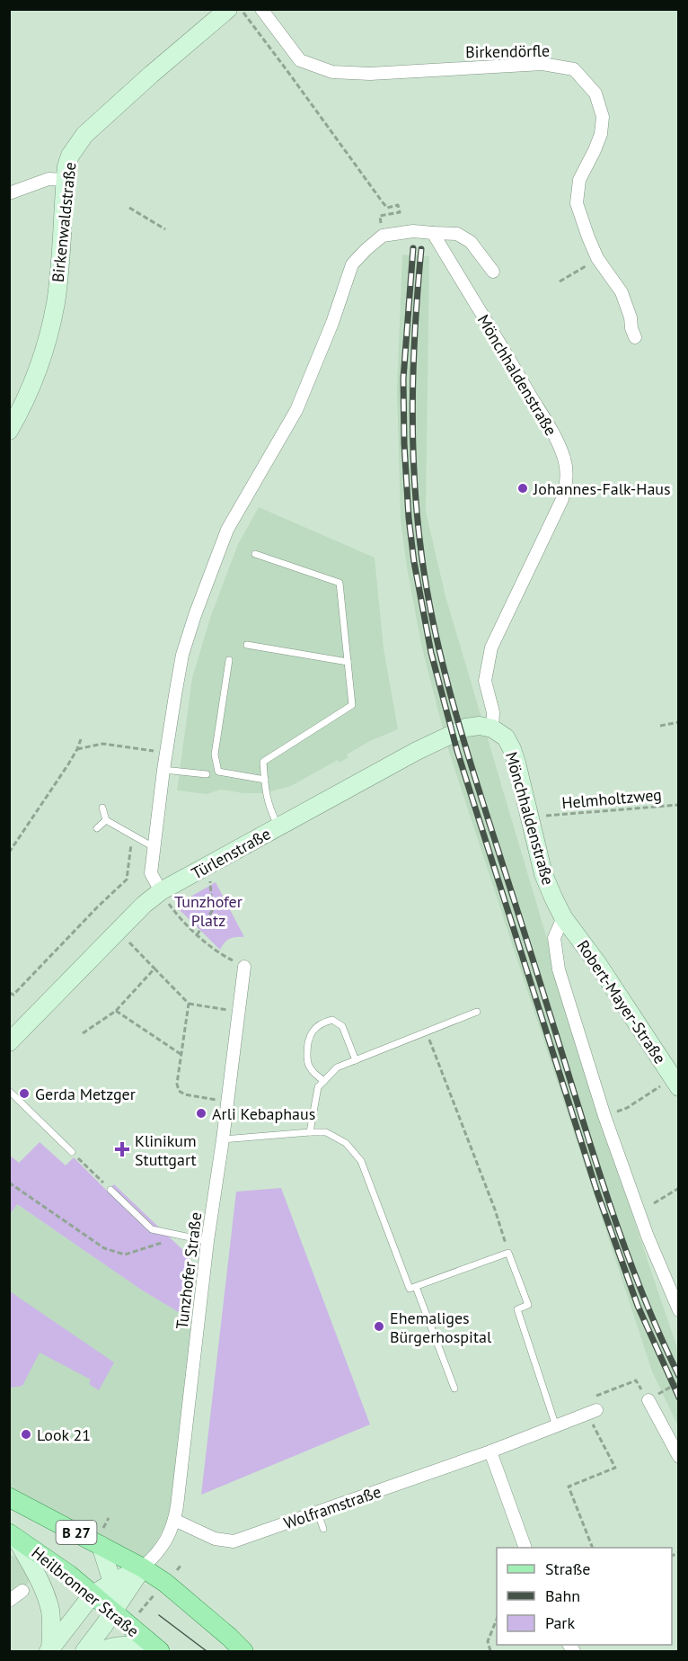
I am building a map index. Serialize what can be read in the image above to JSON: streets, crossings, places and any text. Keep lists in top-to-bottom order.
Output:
{
  "streets": {
    "main road": ["B 27", "Heilbronner Straße"],
    "street": [
      "Birkendörfle",
      "Birkenwaldstraße",
      "Mönchhaldenstraße",
      "Türlenstraße",
      "Robert-Mayer-Straße",
      "Tunzhofer Straße",
      "Wolframstraße"
    ],
    "path": ["Helmholtzweg"]
  },
  "crossings": [
    ["Mönchhaldenstraße", "Helmholtzweg"],
    ["Mönchhaldenstraße", "Türlenstraße"],
    ["Mönchhaldenstraße", "Robert-Mayer-Straße"],
    ["Tunzhofer Straße", "Wolframstraße"],
    ["Tunzhofer Straße", "B 27"]
  ],
  "parks": ["Tunzhofer Platz"],
  "places": {
    "other": [
      "Johannes-Falk-Haus",
      "Gerda Metzger",
      "Arli Kebaphaus",
      "Ehemaliges Bürgerhospital",
      "Look 21"
    ],
    "health": ["Klinikum Stuttgart"]
  },
  "legend": ["Straße", "Bahn", "Park"]
}
